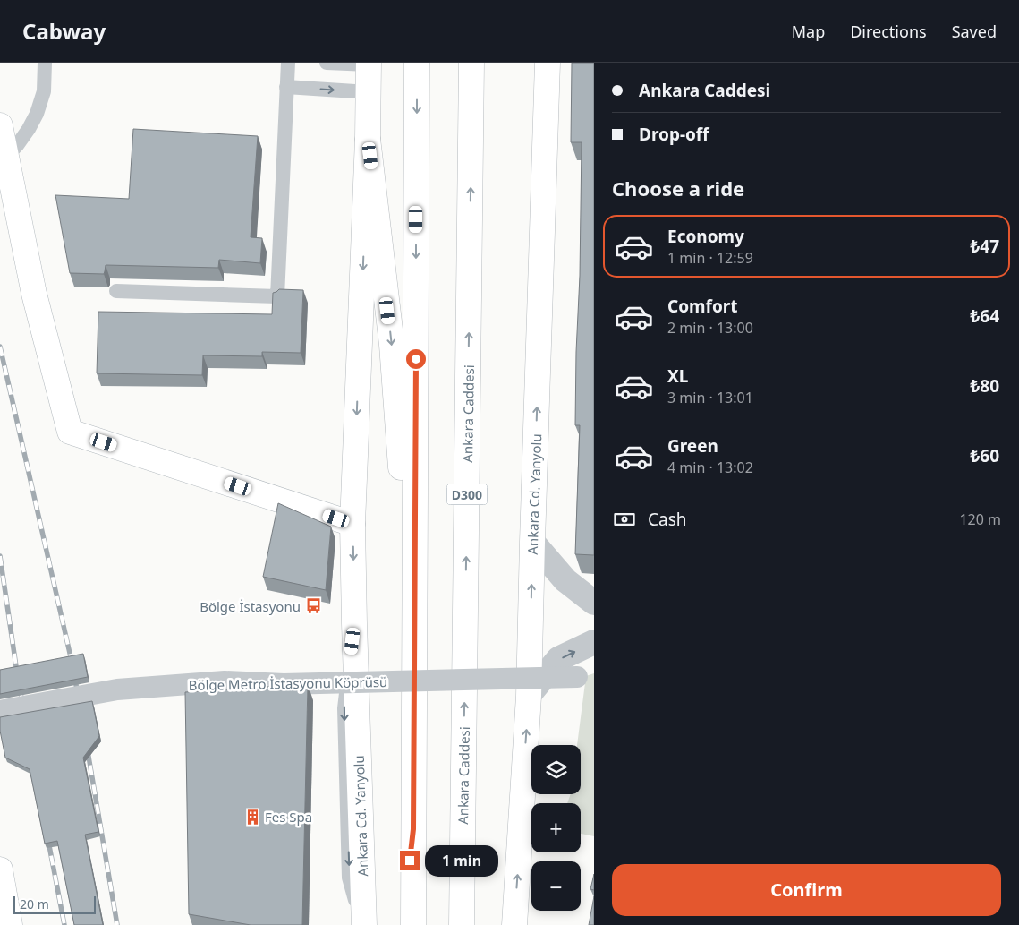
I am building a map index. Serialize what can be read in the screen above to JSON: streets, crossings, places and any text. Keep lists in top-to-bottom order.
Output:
{
  "streets": {
    "main road": ["Ankara Caddesi", "D300", "Ankara Cd. Yanyolu"],
    "street": ["Bölge Metro İstasyonu Köprüsü"]
  },
  "places": {
    "bus stop": ["Bölge İstasyonu"],
    "building": ["Fes Spa"]
  },
  "scale_bar": "20 m",
  "page": {
    "header": "Cabway",
    "nav": ["Map", "Directions", "Saved"],
    "banner": ["Ankara Caddesi", "Drop-off"],
    "heading": "Choose a ride",
    "list": [
      {
        "name": "Economy",
        "note": "1 min · 12:59",
        "value": "₺47"
      },
      {
        "name": "Comfort",
        "note": "2 min · 13:00",
        "value": "₺64"
      },
      {
        "name": "XL",
        "note": "3 min · 13:01",
        "value": "₺80"
      },
      {
        "name": "Green",
        "note": "4 min · 13:02",
        "value": "₺60"
      }
    ],
    "pay": ["Cash", "120 m"],
    "map_buttons": ["+", "−"],
    "bubble": "1 min",
    "buttons": "Confirm",
    "scale": "20 m"
  }
}
